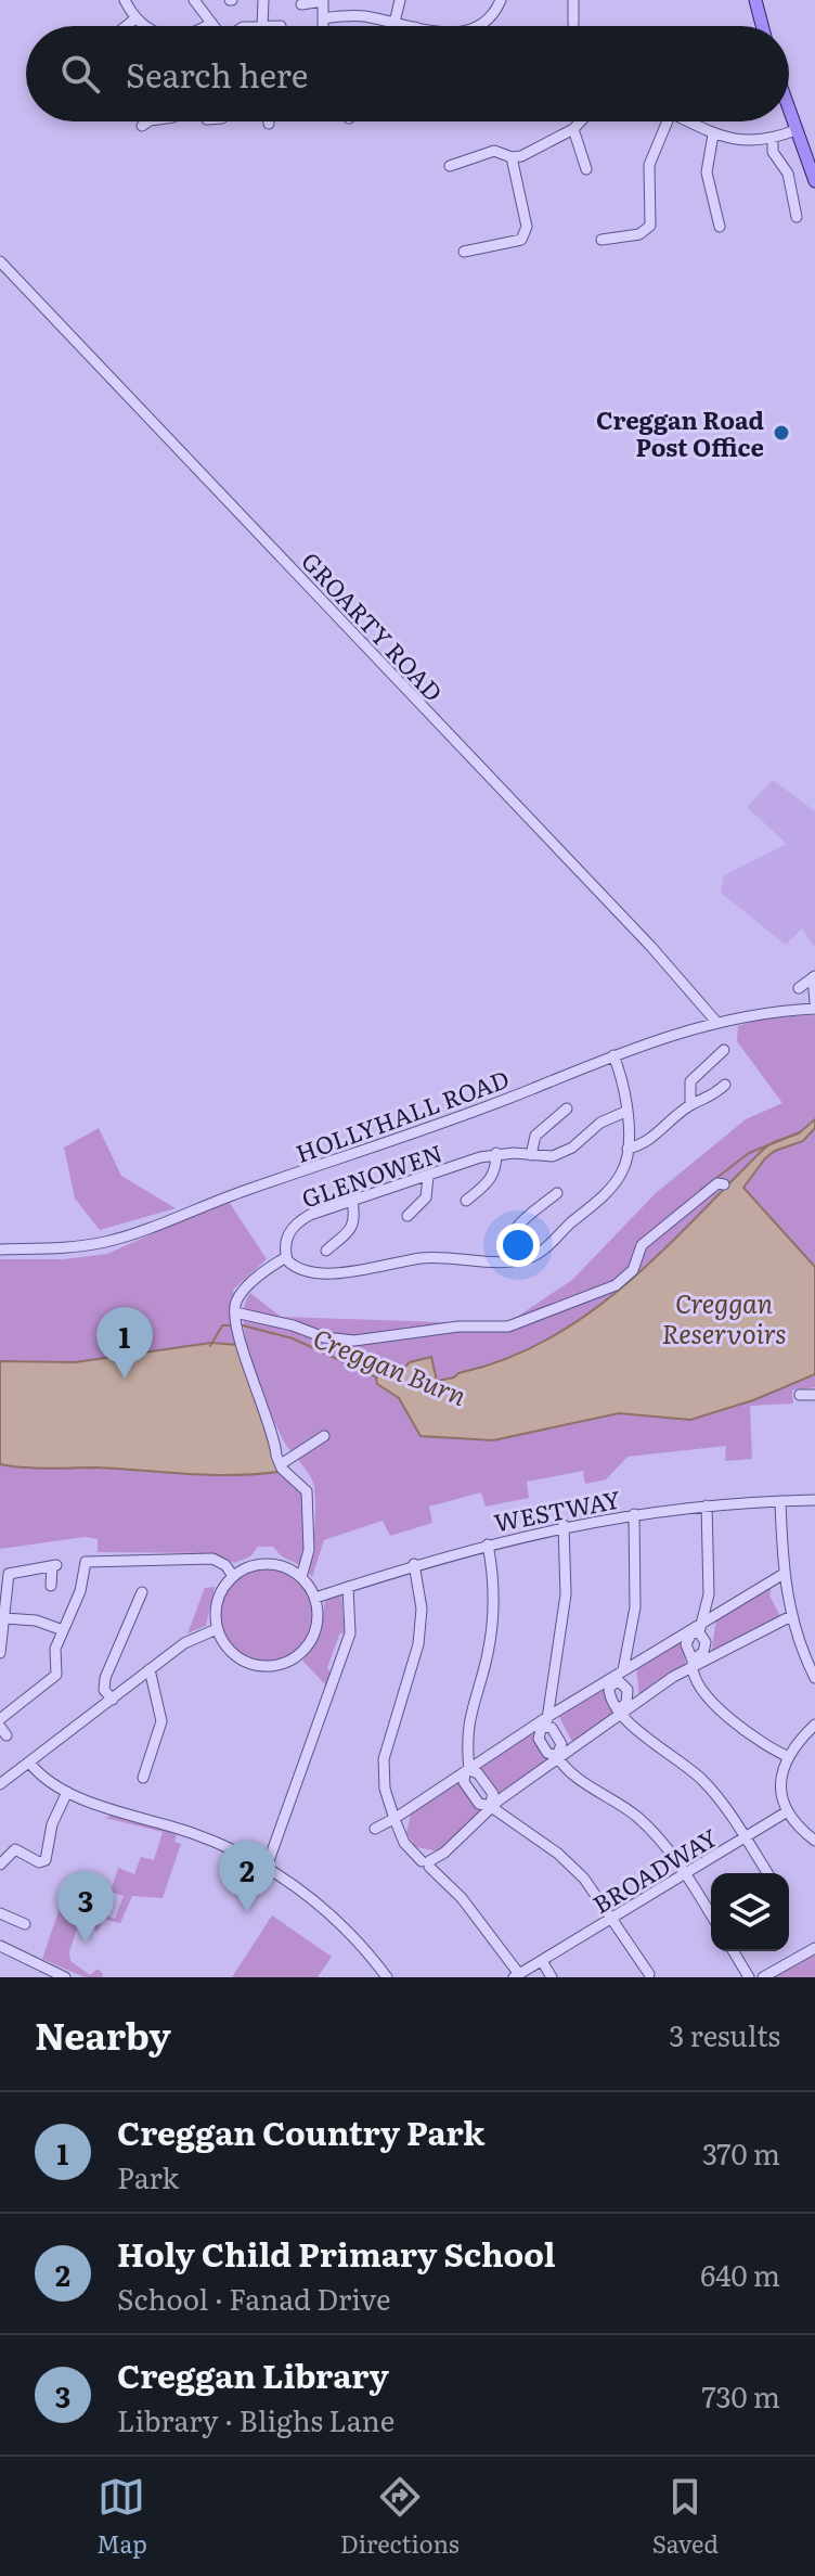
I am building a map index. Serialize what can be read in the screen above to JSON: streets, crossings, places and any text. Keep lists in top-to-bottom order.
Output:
{
  "streets": {
    "street": [
      "GROARTY ROAD",
      "HOLLYHALL ROAD",
      "GLENOWEN",
      "WESTWAY",
      "BROADWAY"
    ]
  },
  "crossings": [
    ["GROARTY ROAD", "HOLLYHALL ROAD"]
  ],
  "water": ["Creggan Reservoirs", "Creggan Burn"],
  "places": ["Creggan Road Post Office"],
  "page": {
    "search": "Search here",
    "pins": ["1", "2", "3"],
    "heading": ["Nearby", "3 results"],
    "list": [
      {
        "mark": "1",
        "name": "Creggan Country Park",
        "note": "Park",
        "value": "370 m"
      },
      {
        "mark": "2",
        "name": "Holy Child Primary School",
        "note": "School · Fanad Drive",
        "value": "640 m"
      },
      {
        "mark": "3",
        "name": "Creggan Library",
        "note": "Library · Blighs Lane",
        "value": "730 m"
      }
    ],
    "nav": ["Map", "Directions", "Saved"]
  }
}
